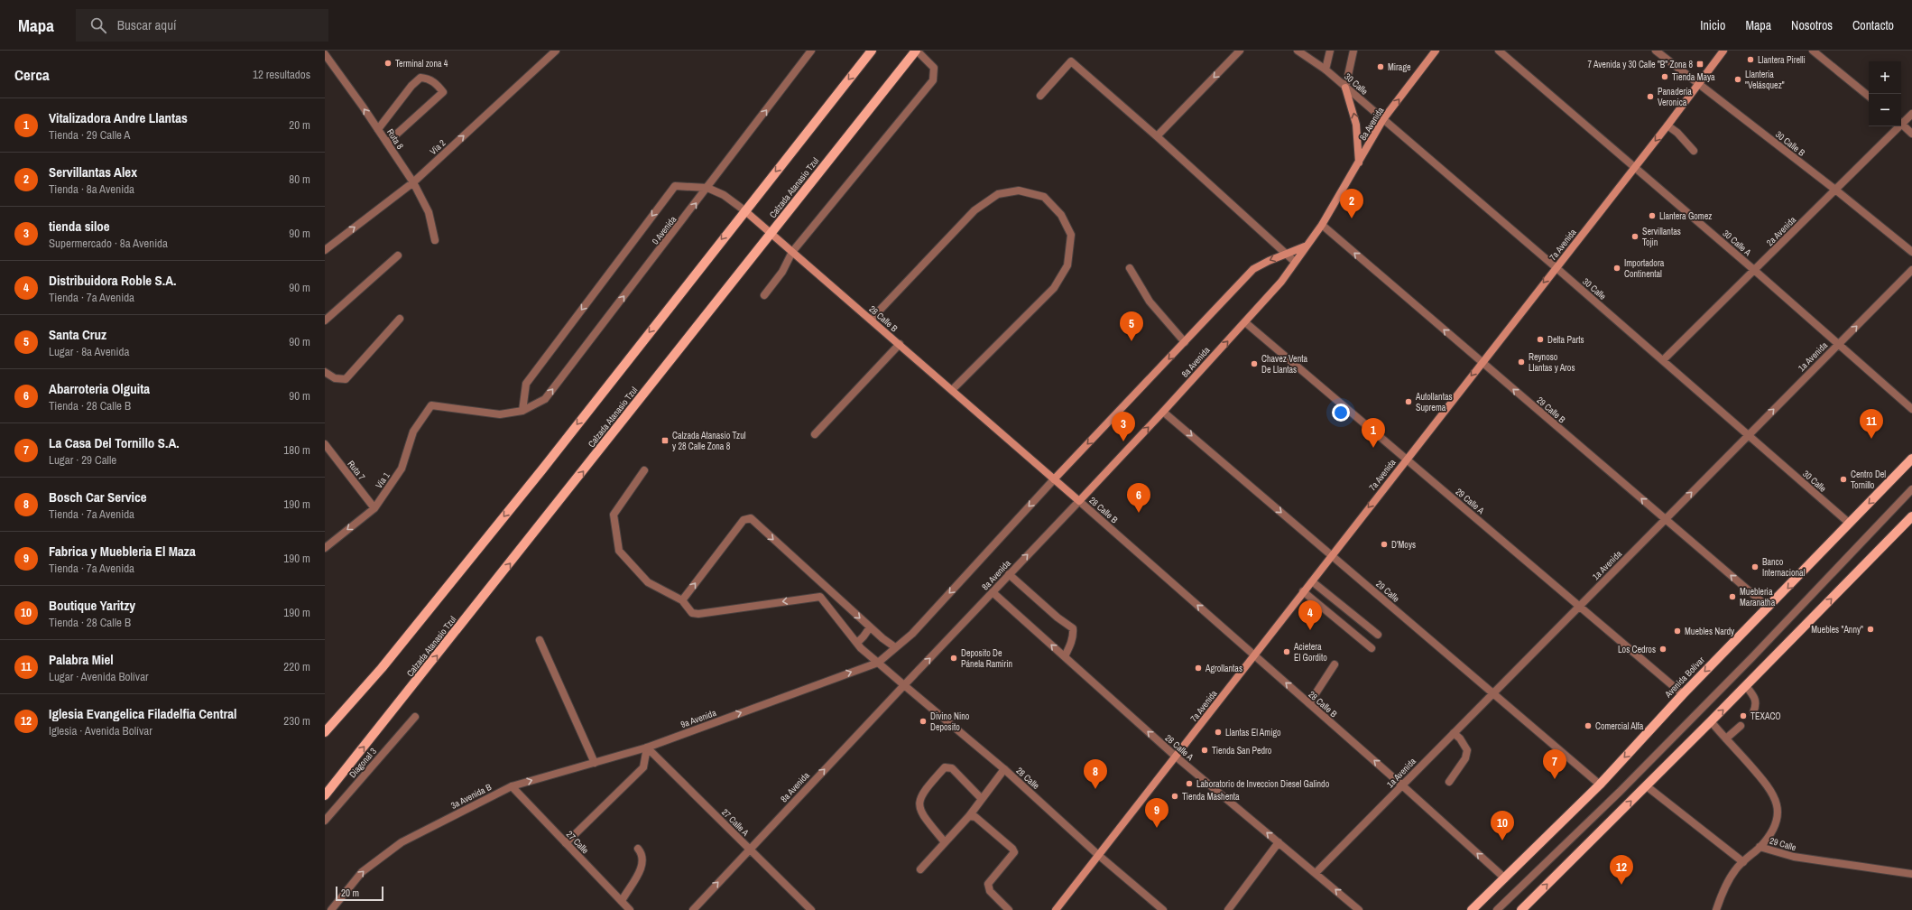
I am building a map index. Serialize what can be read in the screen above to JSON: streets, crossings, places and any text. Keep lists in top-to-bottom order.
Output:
{
  "streets": {
    "main road": [
      "8a Avenida",
      "Calzada Atanasio Tzul",
      "7a Avenida",
      "28 Calle B",
      "Avenida Bolívar"
    ],
    "street": [
      "30 Calle",
      "Ruta 8",
      "30 Calle B",
      "Vía 2",
      "0 Avenida",
      "2a Avenida",
      "30 Calle A",
      "1a Avenida",
      "29 Calle B",
      "Ruta 7",
      "Vía 1",
      "29 Calle A",
      "29 Calle",
      "9a Avenida",
      "28 Calle A",
      "Diagonal 3",
      "28 Calle",
      "3a Avenida B",
      "27 Calle A",
      "27 Calle"
    ]
  },
  "crossings": [
    ["30 Calle", "8a Avenida"],
    ["30 Calle", "2a Avenida"],
    ["30 Calle", "7a Avenida"],
    ["30 Calle", "1a Avenida"],
    ["30 Calle", "Avenida Bolívar"],
    ["8a Avenida", "28 Calle B"],
    ["8a Avenida", "29 Calle B"],
    ["8a Avenida", "29 Calle A"],
    ["8a Avenida", "29 Calle"],
    ["8a Avenida", "9a Avenida"],
    ["8a Avenida", "28 Calle A"],
    ["8a Avenida", "28 Calle"],
    ["8a Avenida", "27 Calle A"],
    ["Ruta 8", "Vía 2"],
    ["30 Calle B", "2a Avenida"],
    ["30 Calle B", "7a Avenida"],
    ["Calzada Atanasio Tzul", "28 Calle B"],
    ["0 Avenida", "28 Calle B"],
    ["0 Avenida", "Vía 1"],
    ["2a Avenida", "30 Calle A"],
    ["30 Calle A", "7a Avenida"],
    ["30 Calle A", "1a Avenida"],
    ["7a Avenida", "28 Calle B"],
    ["7a Avenida", "29 Calle B"],
    ["7a Avenida", "29 Calle A"],
    ["7a Avenida", "29 Calle"],
    ["7a Avenida", "28 Calle A"],
    ["7a Avenida", "28 Calle"],
    ["28 Calle B", "1a Avenida"],
    ["28 Calle B", "Avenida Bolívar"],
    ["1a Avenida", "29 Calle B"],
    ["1a Avenida", "29 Calle A"],
    ["1a Avenida", "29 Calle"],
    ["1a Avenida", "28 Calle A"],
    ["29 Calle B", "Avenida Bolívar"],
    ["Ruta 7", "Vía 1"],
    ["29 Calle A", "Avenida Bolívar"],
    ["29 Calle", "Avenida Bolívar"],
    ["9a Avenida", "28 Calle"],
    ["9a Avenida", "3a Avenida B"],
    ["9a Avenida", "27 Calle A"],
    ["3a Avenida B", "27 Calle A"],
    ["3a Avenida B", "27 Calle"]
  ],
  "one_way": [
    "Ruta 8",
    "Vía 2",
    "7a Avenida",
    "28 Calle B",
    "1a Avenida",
    "29 Calle B",
    "9a Avenida",
    "28 Calle A",
    "3a Avenida B"
  ],
  "places": {
    "other": [
      "Llantera Pirelli",
      "Terminal zona 4",
      "Mirage",
      "Tienda Maya",
      "Llanteria \"Velásquez\"",
      "Panadería Veronica",
      "Llantera Gomez",
      "Servillantas Tojin",
      "Importadora Continental",
      "Delta Parts",
      "Reynoso Llantas y Aros",
      "Chavez Venta De Llantas",
      "Autollantas Suprema",
      "Centro Del Tornillo",
      "D'Moys",
      "Banco Internacional",
      "Muebleria Maranatha",
      "Muebles \"Anny\"",
      "Muebles Nardy",
      "Los Cedros",
      "Acietera El Gordito",
      "Deposito De Pánela Ramirin",
      "Agrollantas",
      "TEXACO",
      "Divino Nino Deposito",
      "Comercial Alfa",
      "Llantas El Amigo",
      "Tienda San Pedro",
      "Laboratorio de Inveccion Diesel Galindo",
      "Tienda Mashenta"
    ],
    "transit": ["7 Avenida y 30 Calle \"B\" Zona 8", "Calzada Atanasio Tzul y 28 Calle Zona 8"]
  },
  "scale_bar": "20 m",
  "page": {
    "header": "Mapa",
    "search": "Buscar aquí",
    "nav": [
      "Inicio",
      "Mapa",
      "Nosotros",
      "Contacto"
    ],
    "heading": ["Cerca", "12 resultados"],
    "map_buttons": ["+", "−"],
    "list": [
      {
        "mark": "1",
        "name": "Vitalizadora Andre Llantas",
        "note": "Tienda · 29 Calle A",
        "value": "20 m"
      },
      {
        "mark": "2",
        "name": "Servillantas Alex",
        "note": "Tienda · 8a Avenida",
        "value": "80 m"
      },
      {
        "mark": "3",
        "name": "tienda siloe",
        "note": "Supermercado · 8a Avenida",
        "value": "90 m"
      },
      {
        "mark": "4",
        "name": "Distribuidora Roble S.A.",
        "note": "Tienda · 7a Avenida",
        "value": "90 m"
      },
      {
        "mark": "5",
        "name": "Santa Cruz",
        "note": "Lugar · 8a Avenida",
        "value": "90 m"
      },
      {
        "mark": "6",
        "name": "Abarroteria Olguita",
        "note": "Tienda · 28 Calle B",
        "value": "90 m"
      },
      {
        "mark": "7",
        "name": "La Casa Del Tornillo S.A.",
        "note": "Lugar · 29 Calle",
        "value": "180 m"
      },
      {
        "mark": "8",
        "name": "Bosch Car Service",
        "note": "Tienda · 7a Avenida",
        "value": "190 m"
      },
      {
        "mark": "9",
        "name": "Fabrica y Muebleria El Maza",
        "note": "Tienda · 7a Avenida",
        "value": "190 m"
      },
      {
        "mark": "10",
        "name": "Boutique Yaritzy",
        "note": "Tienda · 28 Calle B",
        "value": "190 m"
      },
      {
        "mark": "11",
        "name": "Palabra Miel",
        "note": "Lugar · Avenida Bolívar",
        "value": "220 m"
      },
      {
        "mark": "12",
        "name": "Iglesia Evangelica Filadelfia Central",
        "note": "Iglesia · Avenida Bolívar",
        "value": "230 m"
      }
    ],
    "pins": [
      "2",
      "5",
      "11",
      "3",
      "1",
      "6",
      "4",
      "7",
      "8",
      "9",
      "10",
      "12"
    ],
    "scale": "20 m"
  }
}
